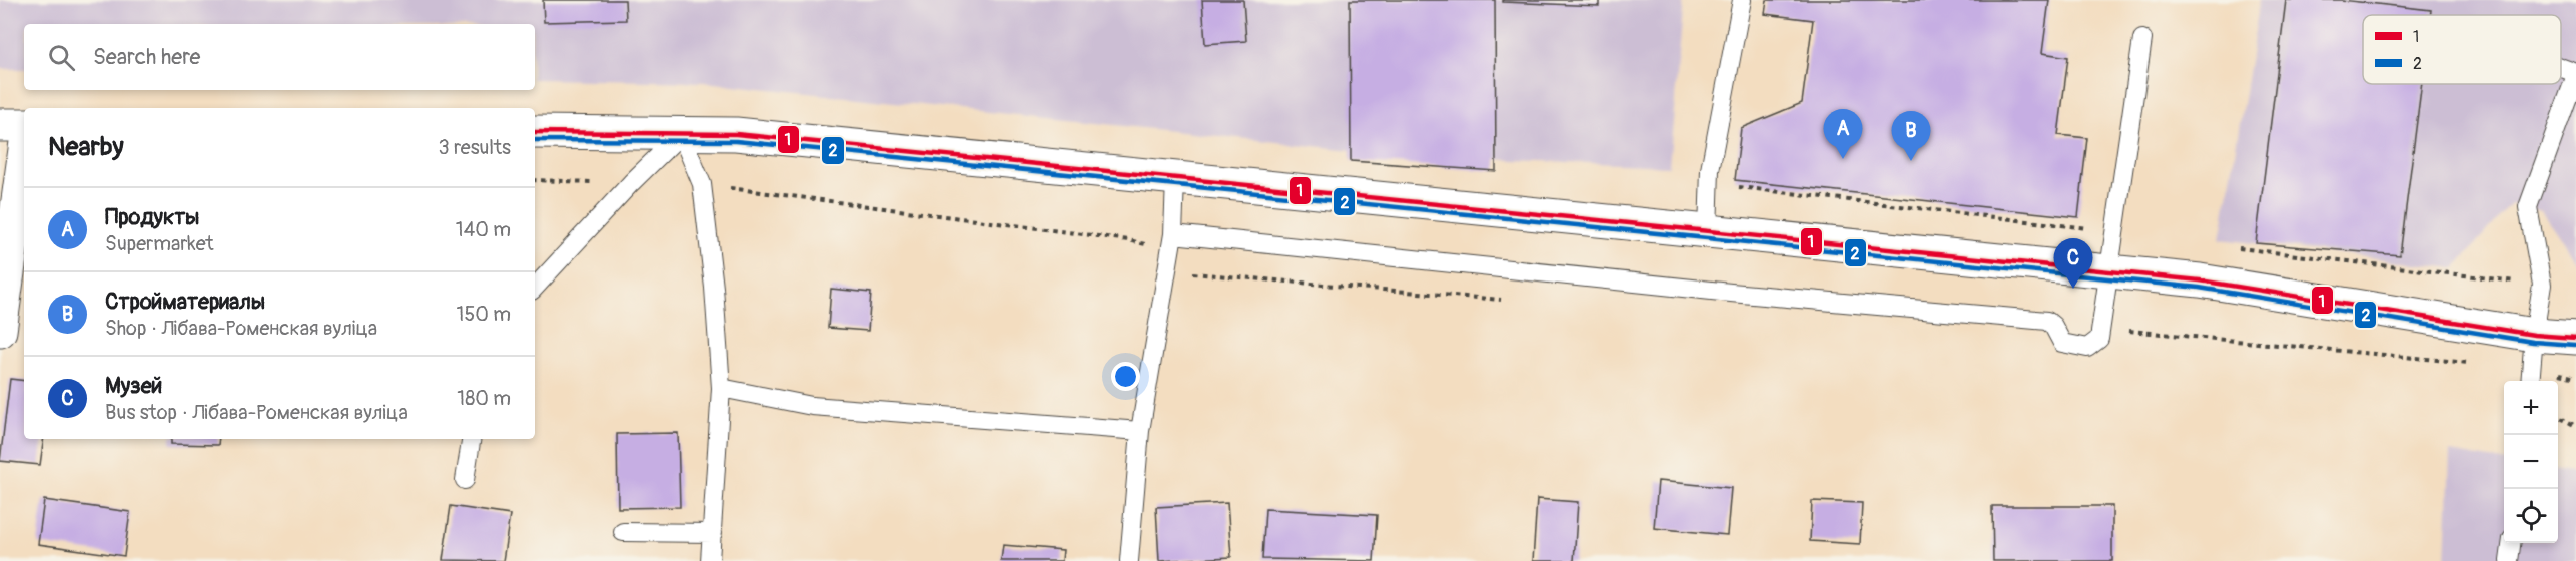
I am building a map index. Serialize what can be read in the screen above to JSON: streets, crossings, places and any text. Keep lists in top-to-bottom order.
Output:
{
  "lines": ["transit line 1", "transit line 2"],
  "legend": ["1", "2"],
  "page": {
    "search": "Search here",
    "heading": ["Nearby", "3 results"],
    "pins": ["A", "B", "C"],
    "list": [
      {
        "mark": "A",
        "name": "Продукты",
        "note": "Supermarket",
        "value": "140 m"
      },
      {
        "mark": "B",
        "name": "Стройматериалы",
        "note": "Shop · Лібава-Роменская вуліца",
        "value": "150 m"
      },
      {
        "mark": "C",
        "name": "Музей",
        "note": "Bus stop · Лібава-Роменская вуліца",
        "value": "180 m"
      }
    ],
    "map_buttons": ["+", "−"]
  }
}
